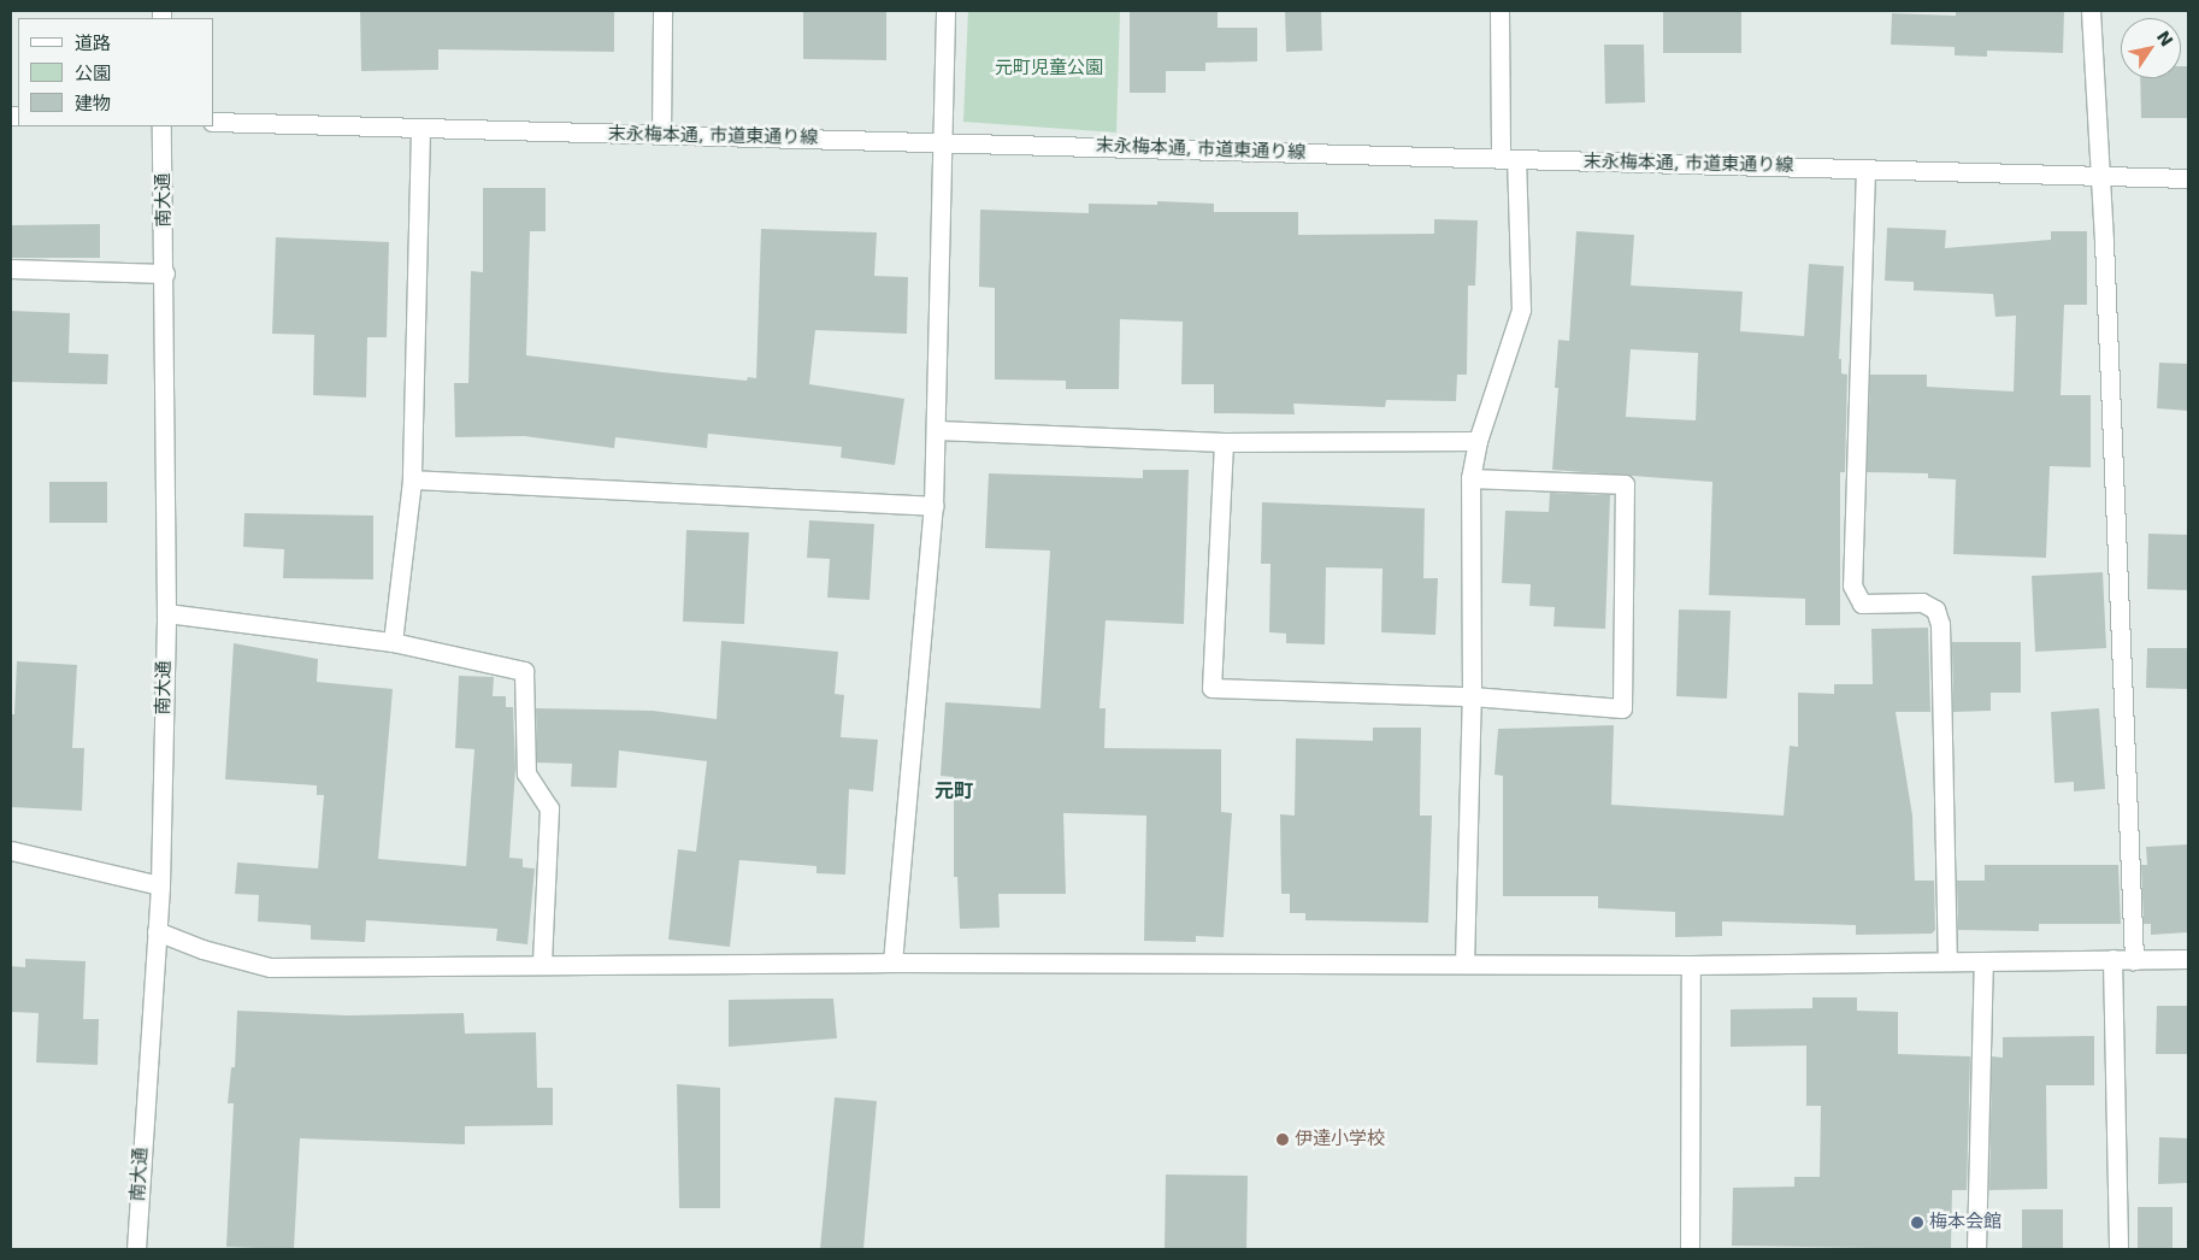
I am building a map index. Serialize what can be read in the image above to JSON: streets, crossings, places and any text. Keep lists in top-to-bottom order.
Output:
{
  "streets": {
    "street": ["末永梅本通, 市道東通り線", "南大通"]
  },
  "districts": ["元町"],
  "parks": ["元町児童公園"],
  "places": ["伊達小学校", "梅本会館"],
  "legend": ["道路", "公園", "建物"],
  "north": "top right"
}
